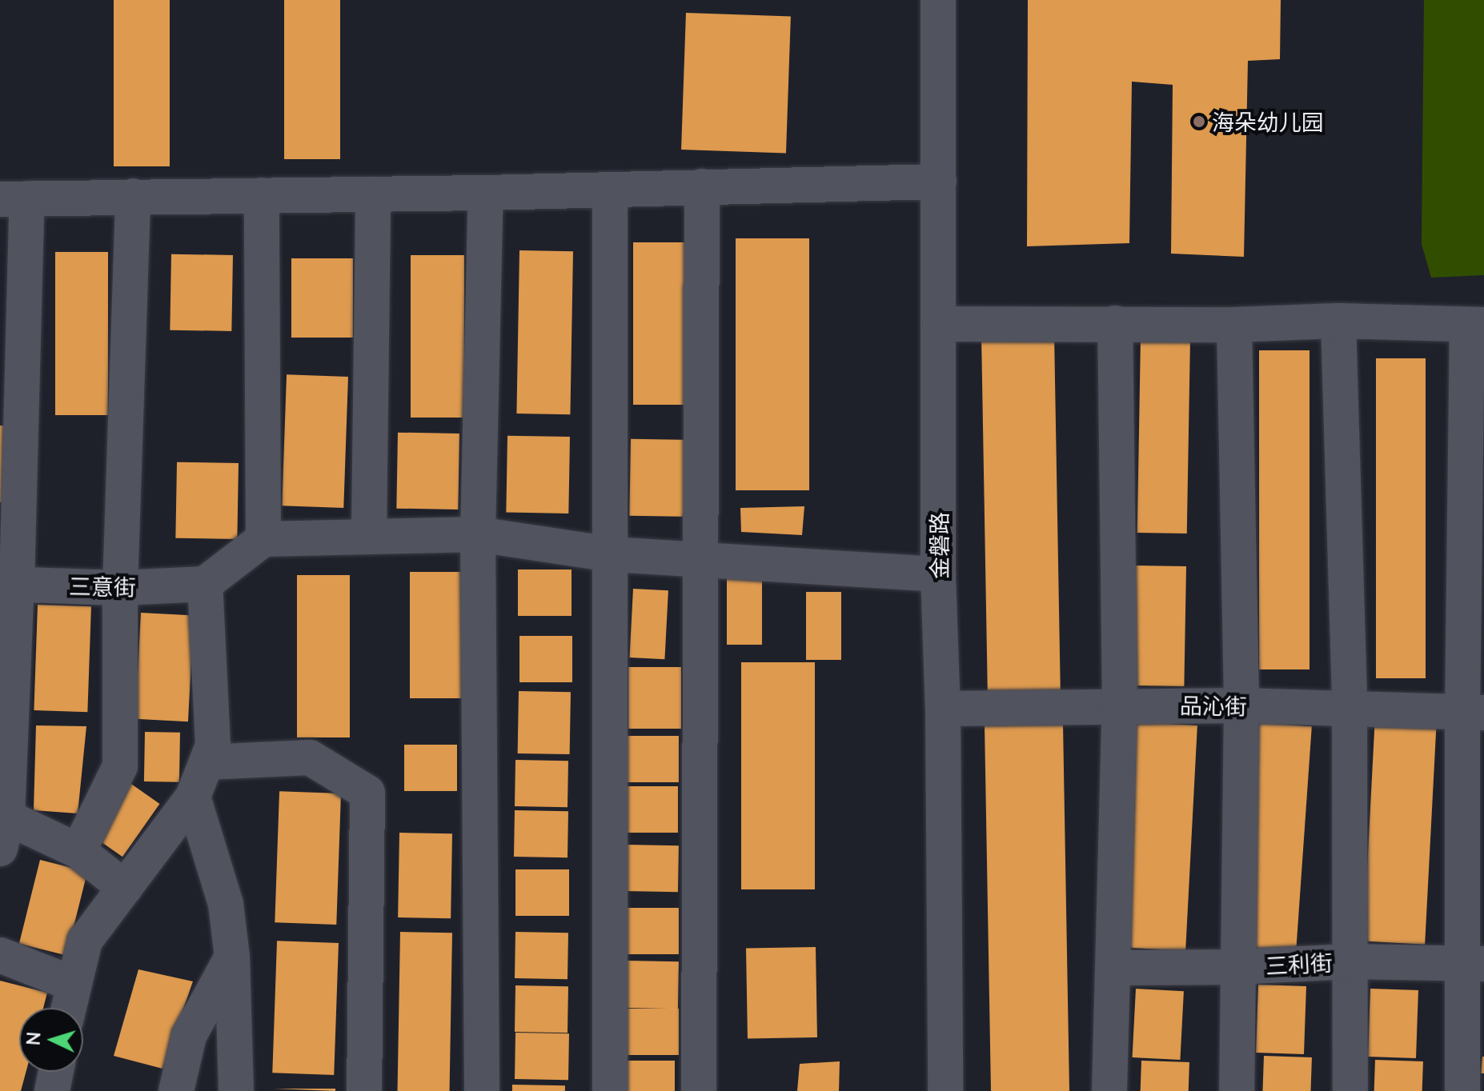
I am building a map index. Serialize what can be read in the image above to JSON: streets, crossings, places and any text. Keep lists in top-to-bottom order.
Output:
{
  "streets": {
    "street": [
      "金磐路",
      "三意街",
      "品沁街",
      "三利街"
    ]
  },
  "crossings": [
    ["金磐路", "品沁街"]
  ],
  "places": ["海朵幼儿园"],
  "north": "left"
}
